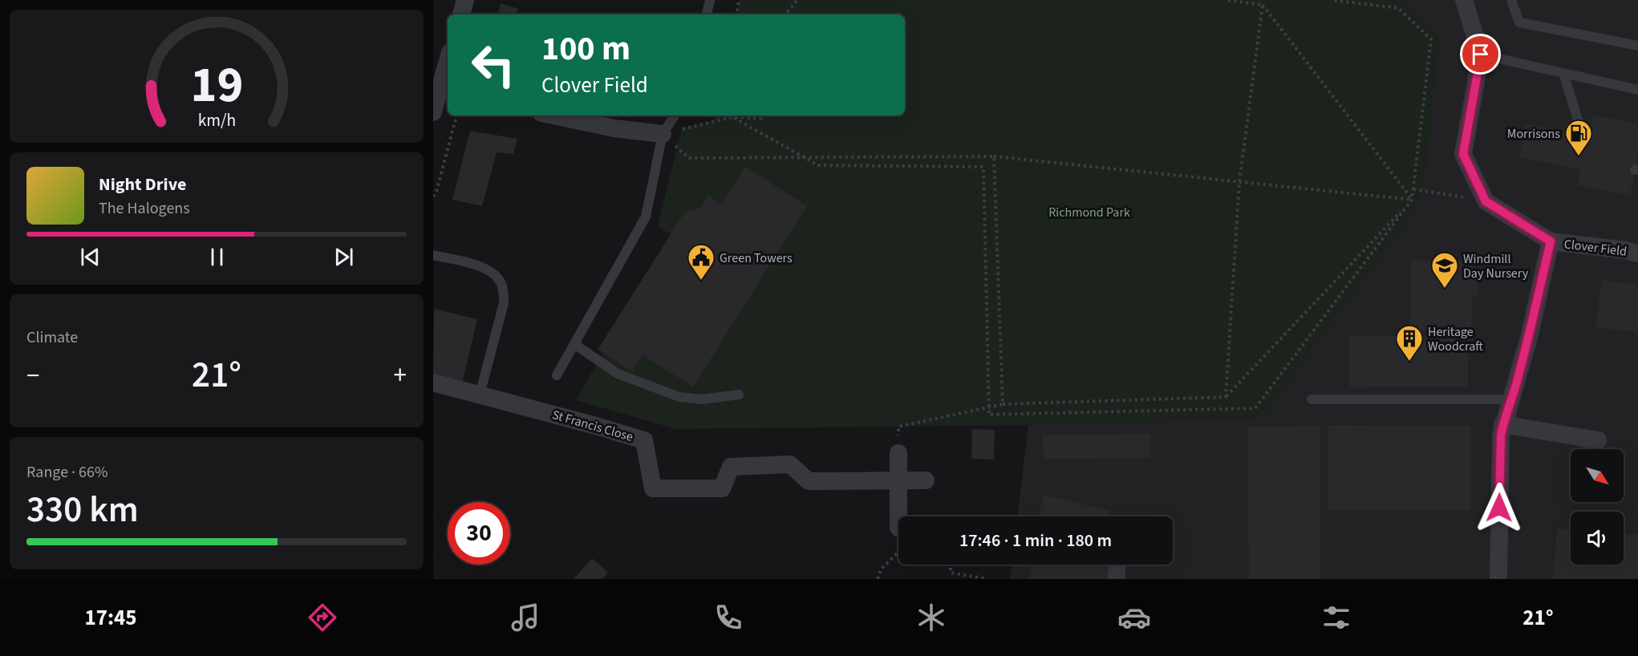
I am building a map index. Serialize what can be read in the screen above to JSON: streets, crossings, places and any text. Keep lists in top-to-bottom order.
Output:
{
  "streets": {
    "street": ["Clover Field", "St Francis Close"]
  },
  "parks": ["Richmond Park"],
  "places": {
    "fuel station": ["Morrisons"],
    "public building": ["Green Towers"],
    "school or university": ["Windmill Day Nursery"],
    "building": ["Heritage Woodcraft"]
  },
  "north": "bottom right",
  "page": {
    "turn": ["100 m", "Clover Field"],
    "song": ["Night Drive", "The Halogens"],
    "tile": [
      "Climate",
      ["Range · 66%", "330 km"]
    ],
    "heat": ["−", "21°", "+"],
    "limit": "30",
    "trip": "17:46 · 1 min · 180 m",
    "tabs": ["17:45", "21°"],
    "gauge": ["19", "km/h"]
  }
}
